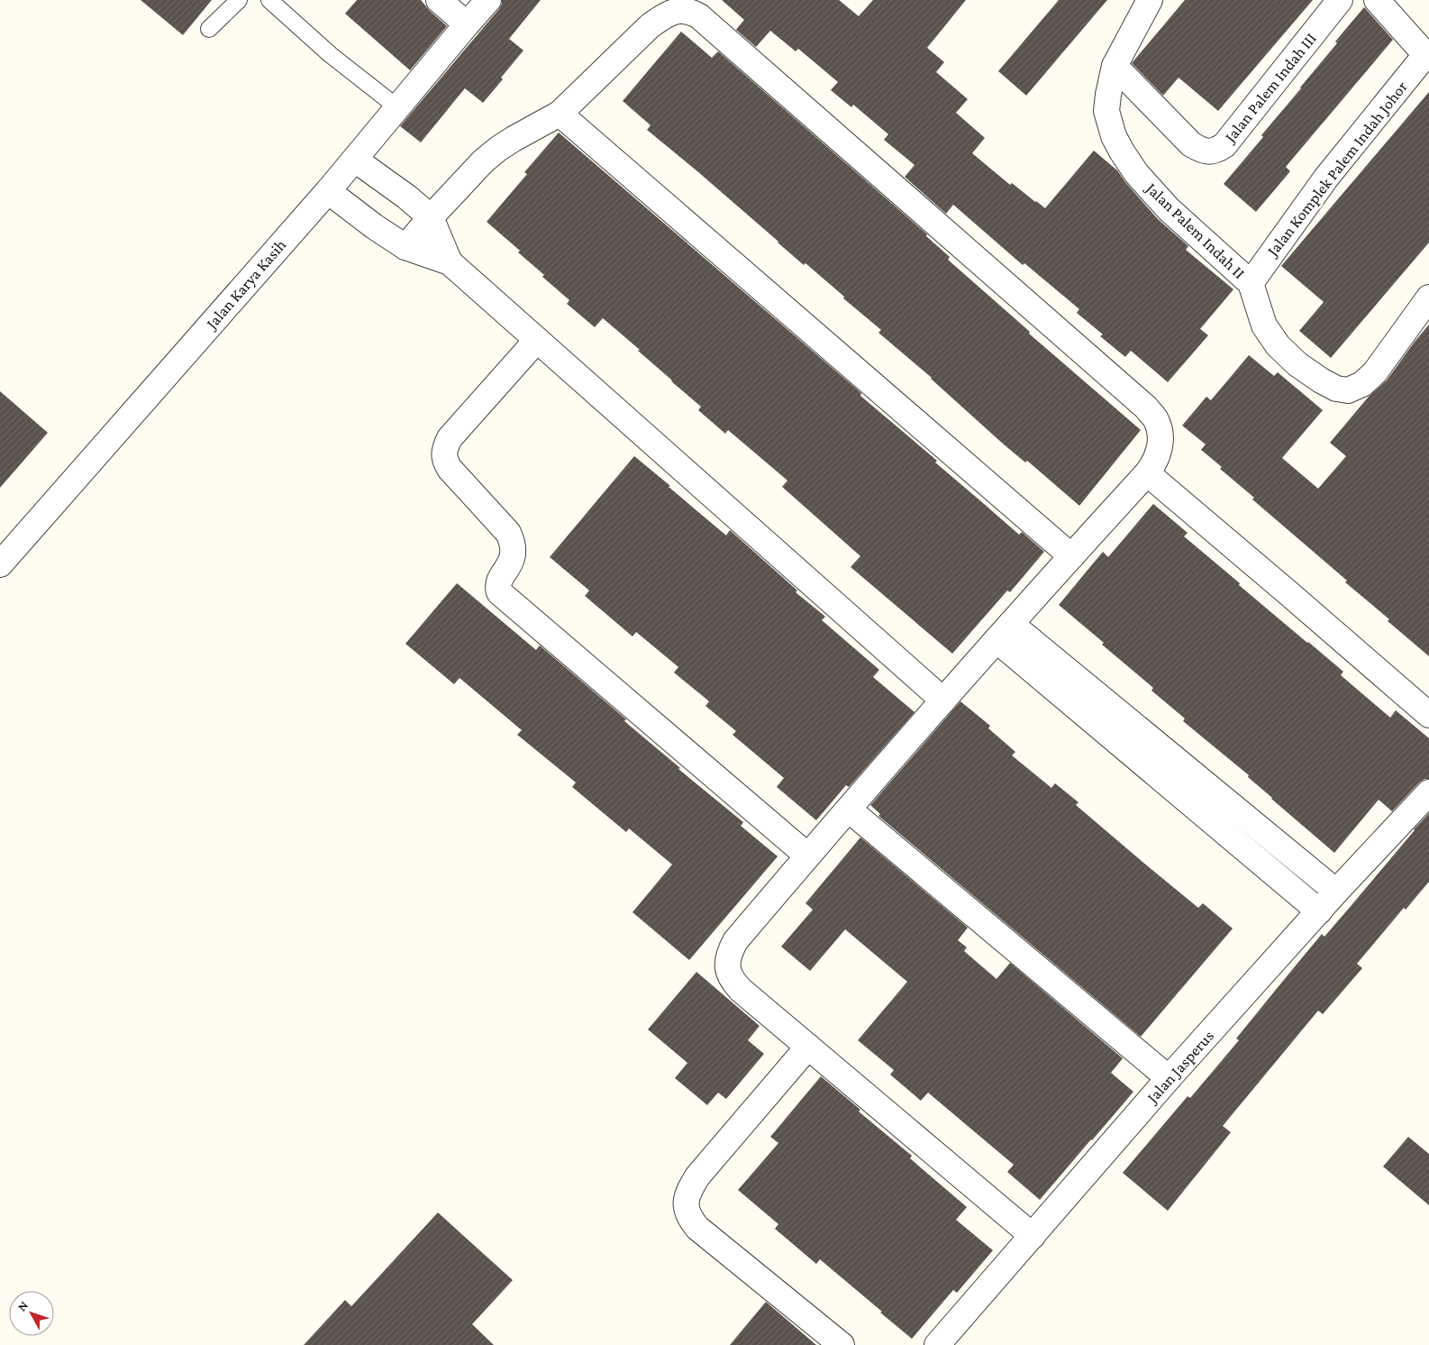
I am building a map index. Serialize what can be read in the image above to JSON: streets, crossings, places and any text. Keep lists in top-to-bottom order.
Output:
{
  "streets": {
    "street": [
      "Jalan Palem Indah III",
      "Jalan Komplek Palem Indah Johor",
      "Jalan Palem Indah II",
      "Jalan Karya Kasih",
      "Jalan Jasperus"
    ]
  },
  "crossings": [
    ["Jalan Palem Indah III", "Jalan Palem Indah II"],
    ["Jalan Komplek Palem Indah Johor", "Jalan Palem Indah II"]
  ],
  "north": "top left"
}
